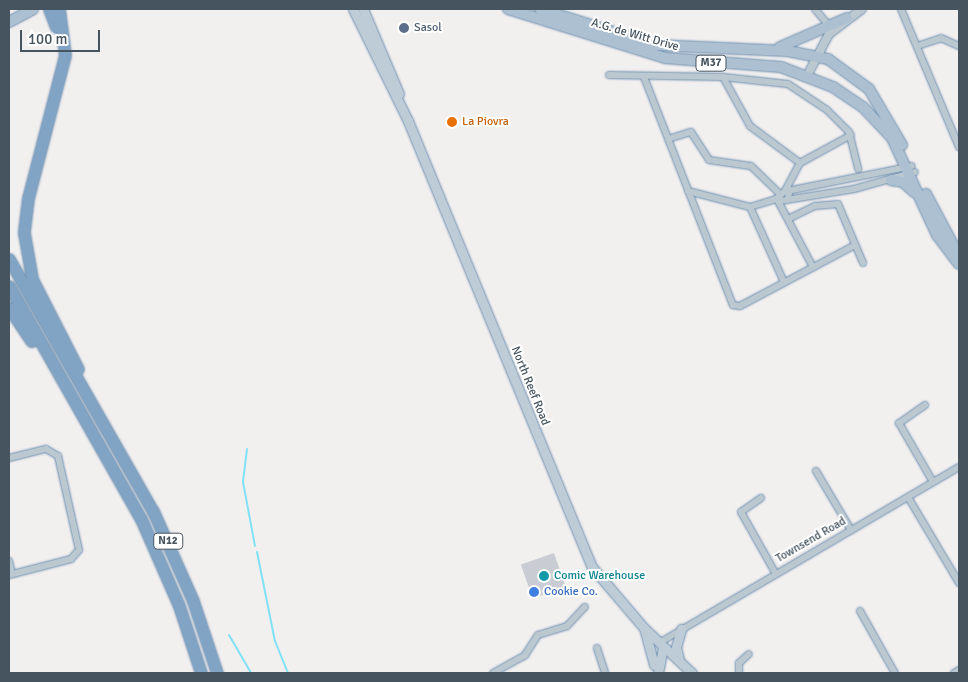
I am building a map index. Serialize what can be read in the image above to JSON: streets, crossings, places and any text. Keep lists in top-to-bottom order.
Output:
{
  "streets": {
    "highway": ["N12"],
    "main road": ["A.G. de Witt Drive", "M37", "North Reef Road"],
    "street": ["Townsend Road"]
  },
  "crossings": [
    ["North Reef Road", "Townsend Road"]
  ],
  "places": [
    "Sasol",
    "La Piovra",
    "Comic Warehouse",
    "Cookie Co."
  ],
  "scale_bar": "100 m"
}
